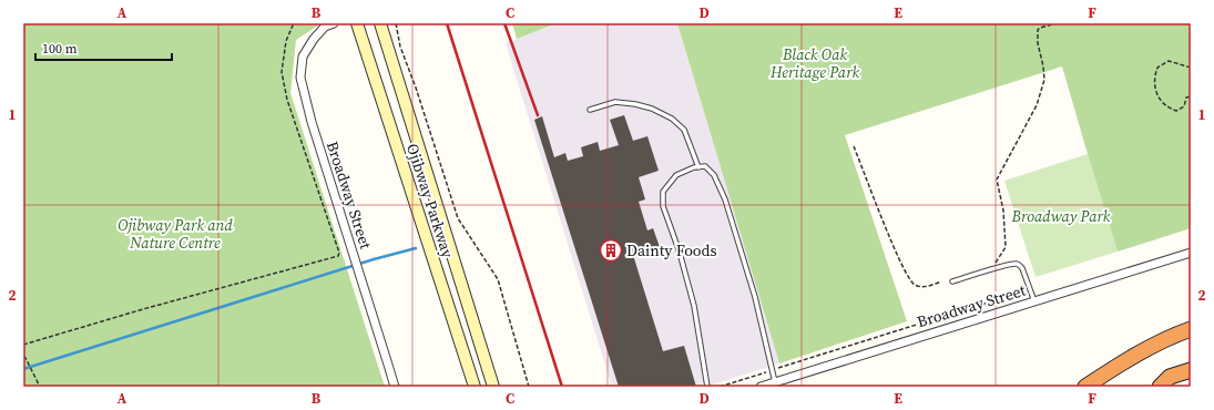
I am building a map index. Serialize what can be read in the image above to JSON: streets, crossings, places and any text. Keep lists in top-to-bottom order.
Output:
{
  "streets": {
    "main road": ["Ojibway Parkway"],
    "street": ["Broadway Street"]
  },
  "parks": ["Black Oak Heritage Park", "Broadway Park", "Ojibway Park and Nature Centre"],
  "places": {
    "building": ["Dainty Foods"]
  },
  "scale_bar": "100 m",
  "grid": {
    "columns": [
      "A",
      "B",
      "C",
      "D",
      "E",
      "F"
    ],
    "rows": ["1", "2"]
  }
}
